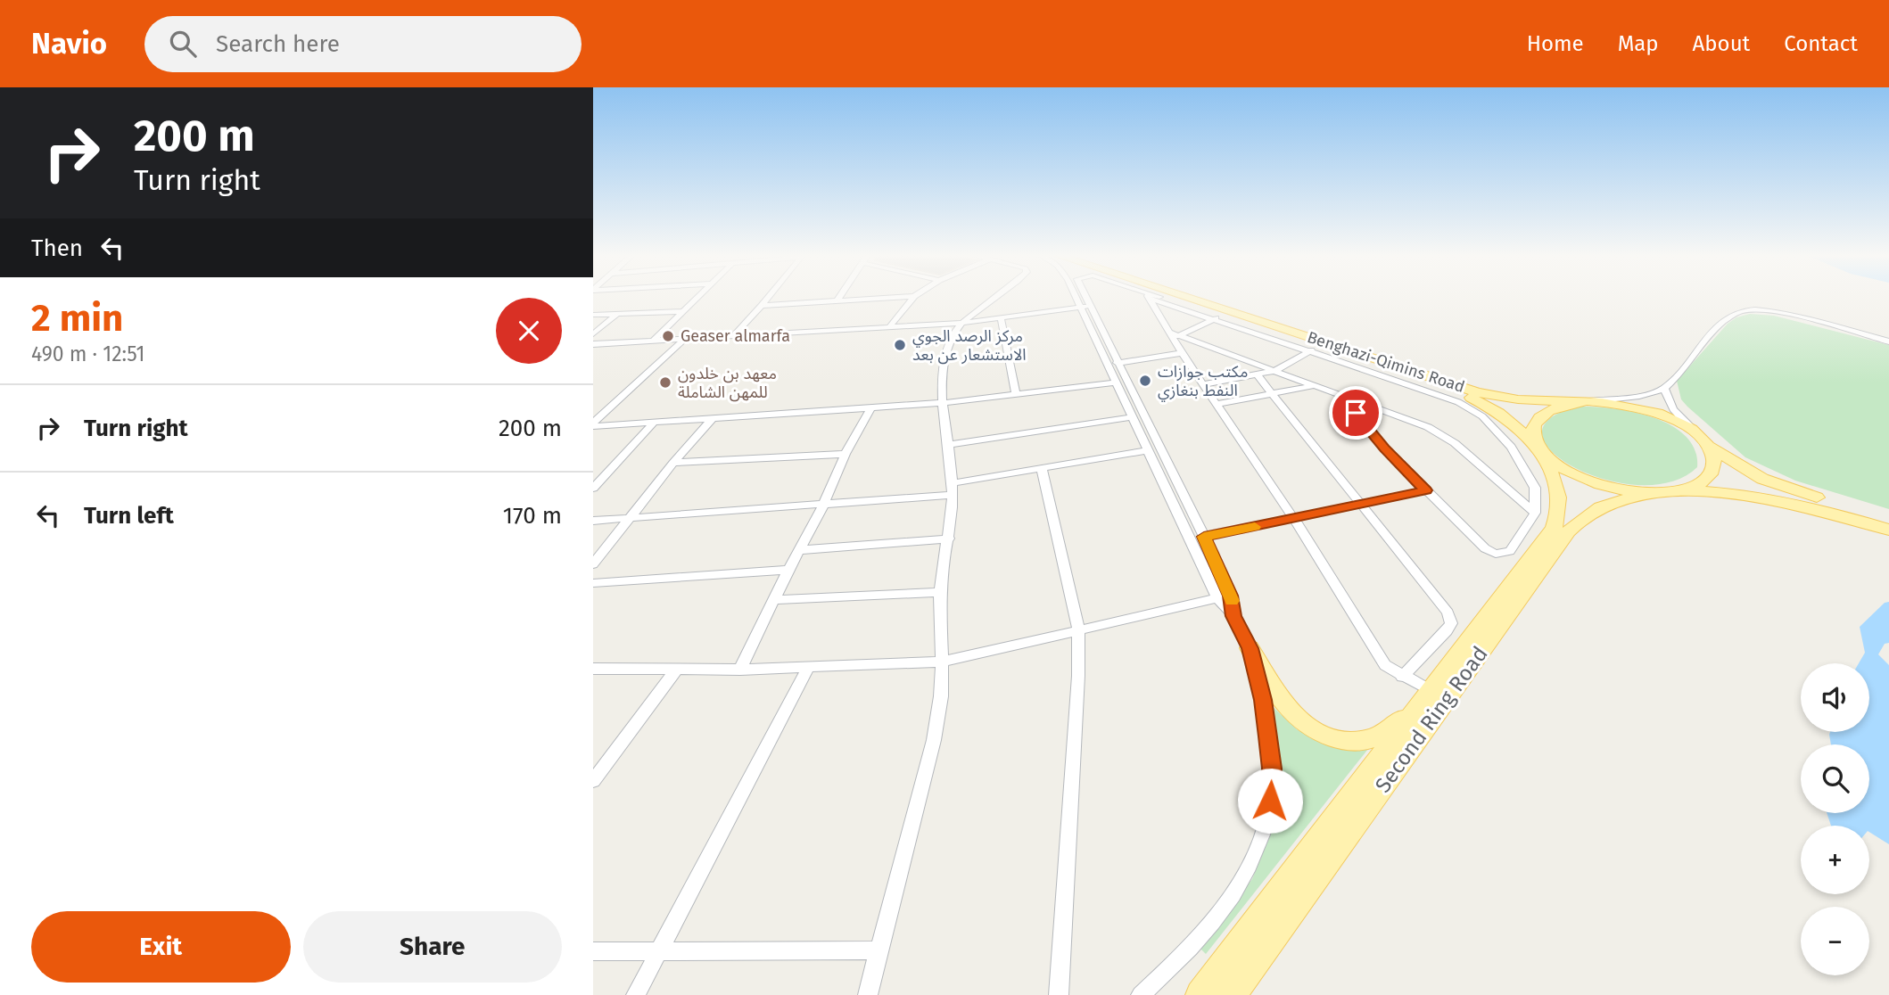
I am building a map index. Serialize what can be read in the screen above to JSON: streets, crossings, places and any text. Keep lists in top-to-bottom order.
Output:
{
  "streets": {
    "main road": ["Benghazi-Qimins Road", "Second Ring Road"]
  },
  "places": [
    "Geaser almarfa",
    "مركز الرصد الجوي الاستشعار عن بعد",
    "مكتب جوازات النفط بنغازي",
    "معهد بن خلدون للمهن الشاملة"
  ],
  "page": {
    "header": "Navio",
    "search": "Search here",
    "nav": [
      "Home",
      "Map",
      "About",
      "Contact"
    ],
    "turn": ["200 m", "Turn right"],
    "then": "Then",
    "heading": ["2 min", "490 m · 12:51"],
    "list": [
      {
        "name": "Turn right",
        "value": "200 m"
      },
      {
        "name": "Turn left",
        "value": "170 m"
      }
    ],
    "map_buttons": ["+", "−"],
    "buttons": ["Exit", "Share"]
  }
}
